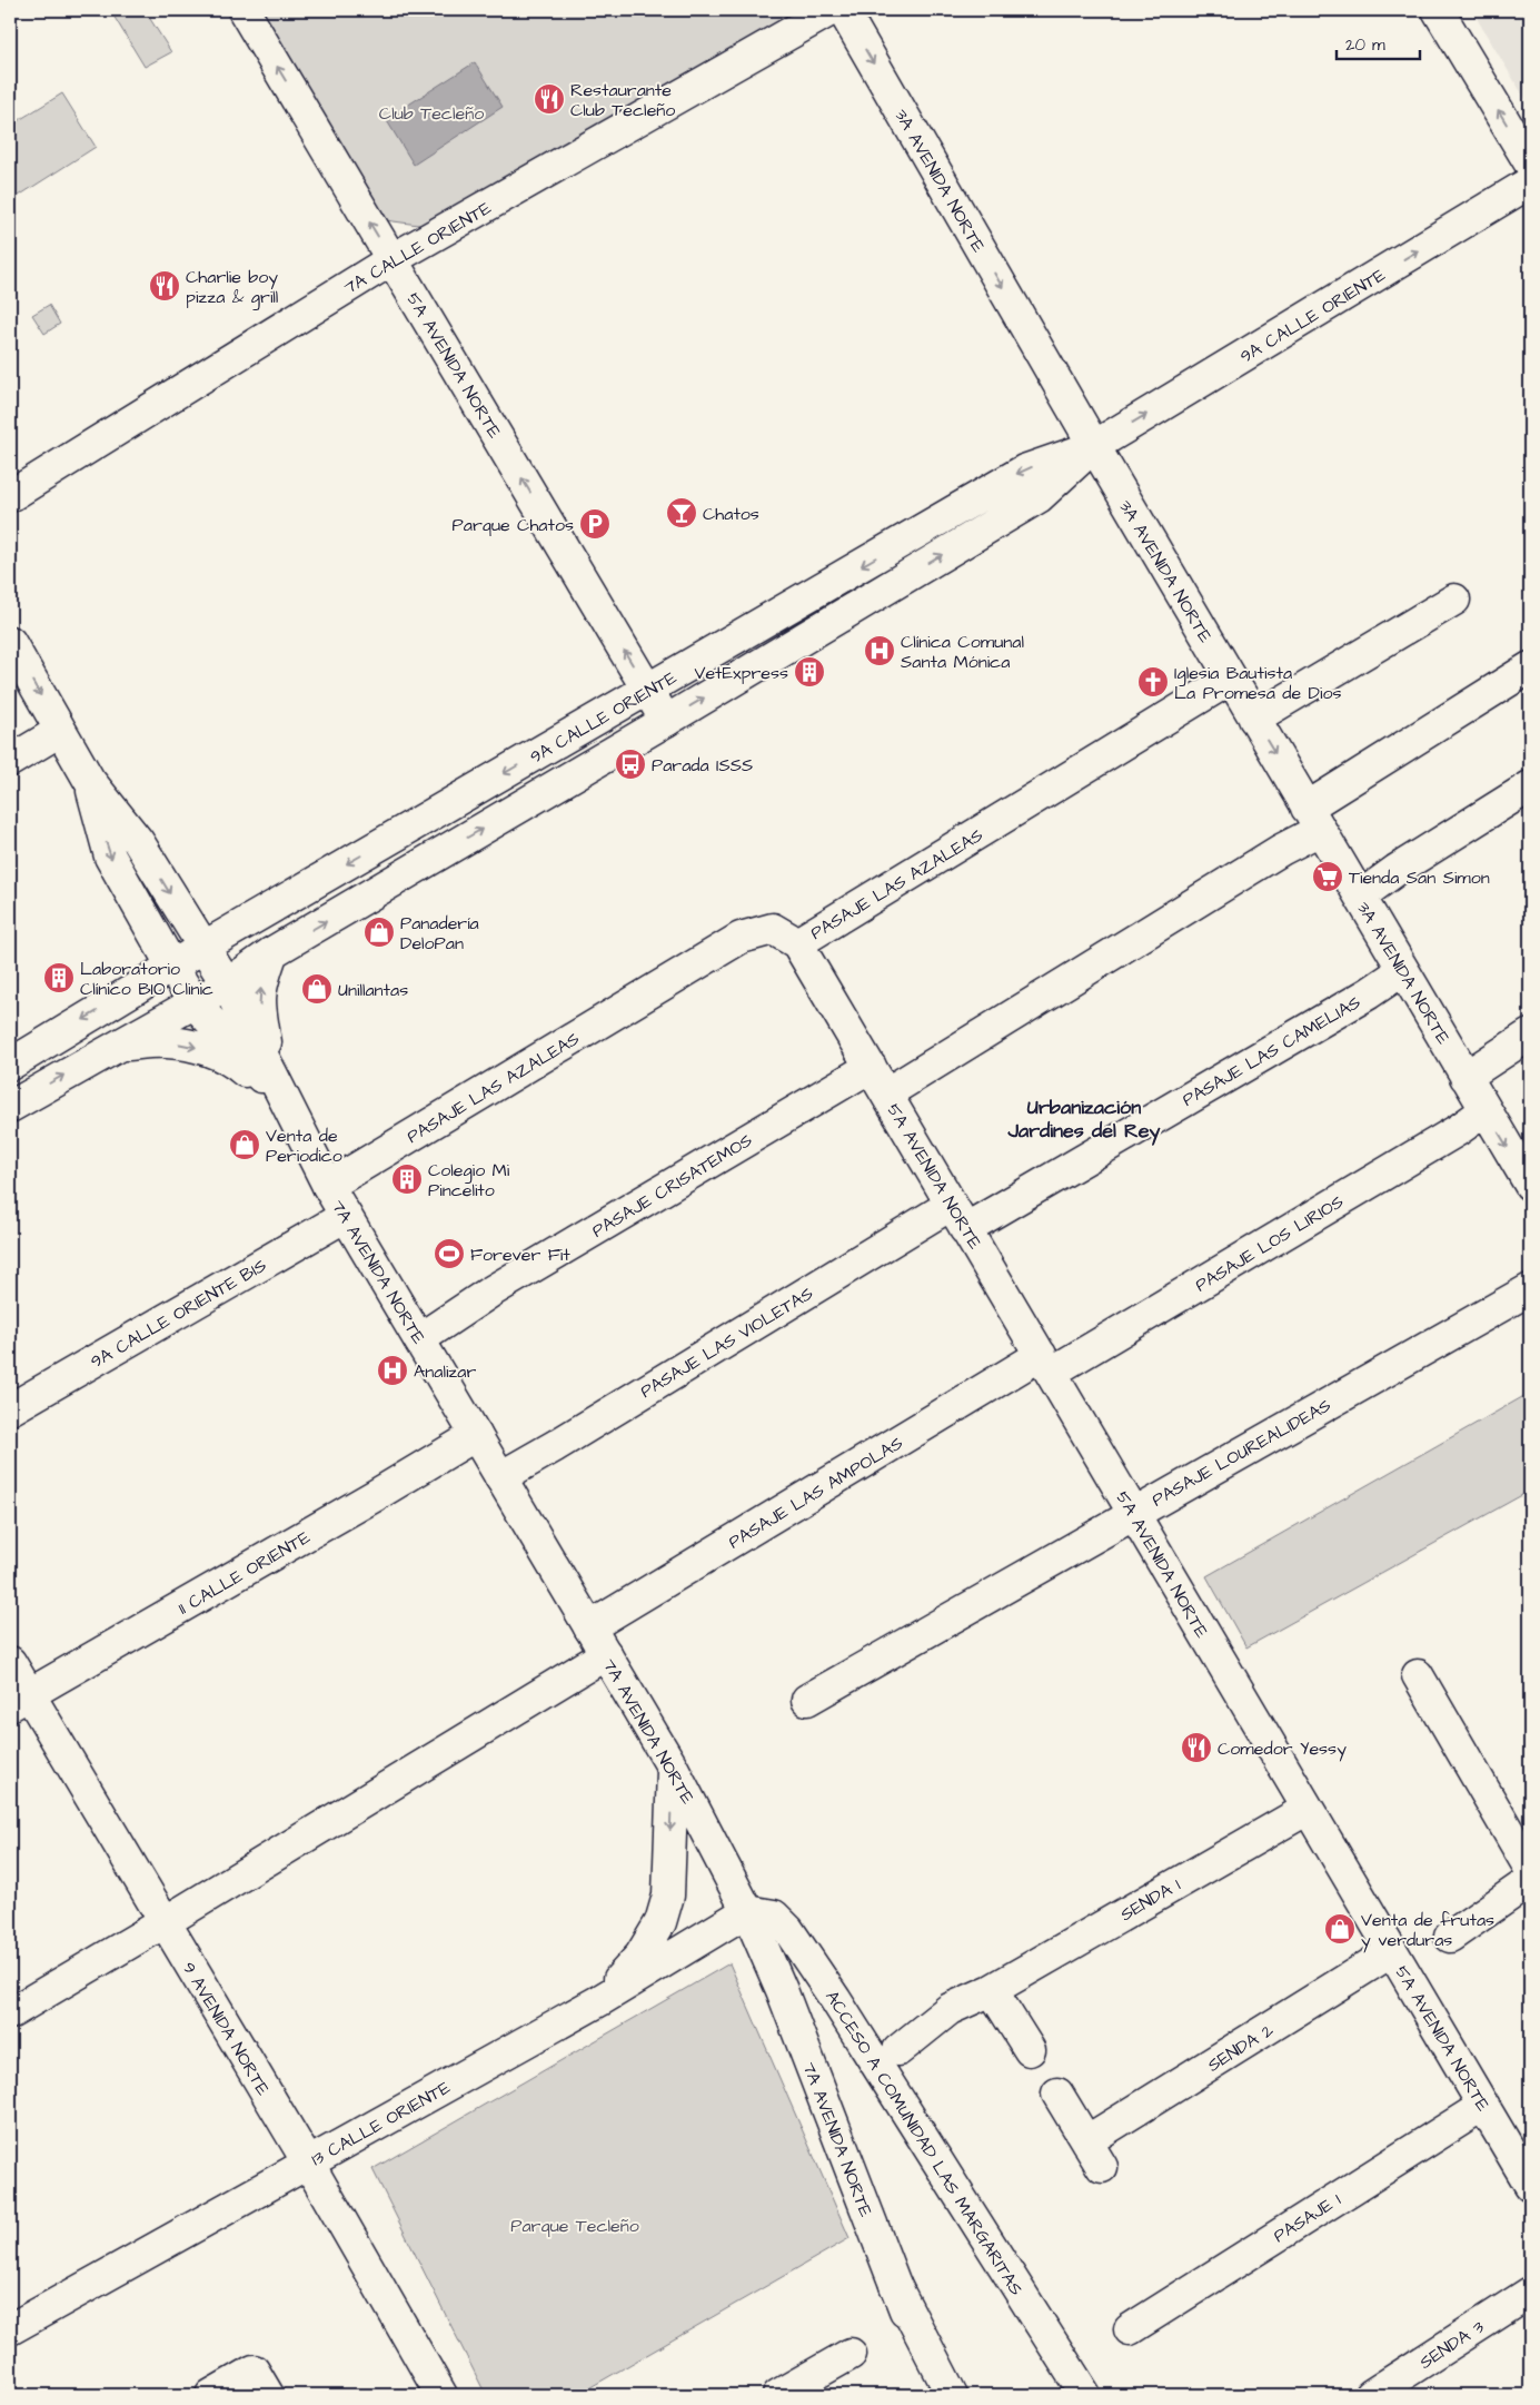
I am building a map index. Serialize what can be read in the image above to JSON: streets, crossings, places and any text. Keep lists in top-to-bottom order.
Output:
{
  "streets": {
    "main road": [
      "3A AVENIDA NORTE",
      "7A CALLE ORIENTE",
      "9A CALLE ORIENTE",
      "5A AVENIDA NORTE",
      "PASAJE LAS AZALEAS",
      "PASAJE LAS CAMELIAS",
      "PASAJE CRISATEMOS",
      "PASAJE LOS LIRIOS",
      "7A AVENIDA NORTE",
      "9A CALLE ORIENTE BIS",
      "PASAJE LAS VIOLETAS",
      "PASAJE LOUREALIDEAS",
      "PASAJE LAS AMPOLAS",
      "11 CALLE ORIENTE",
      "SENDA 1",
      "9 AVENIDA NORTE",
      "SENDA 2",
      "13 CALLE ORIENTE",
      "ACCESO A COMUNIDAD LAS MARGARITAS",
      "PASAJE 1",
      "SENDA 3"
    ]
  },
  "crossings": [
    ["3A AVENIDA NORTE", "9A CALLE ORIENTE"],
    ["3A AVENIDA NORTE", "PASAJE LAS AZALEAS"],
    ["3A AVENIDA NORTE", "PASAJE LAS CAMELIAS"],
    ["3A AVENIDA NORTE", "PASAJE LOS LIRIOS"],
    ["7A CALLE ORIENTE", "5A AVENIDA NORTE"],
    ["9A CALLE ORIENTE", "5A AVENIDA NORTE"],
    ["9A CALLE ORIENTE", "7A AVENIDA NORTE"],
    ["5A AVENIDA NORTE", "PASAJE LAS AZALEAS"],
    ["5A AVENIDA NORTE", "PASAJE LAS CAMELIAS"],
    ["5A AVENIDA NORTE", "PASAJE CRISATEMOS"],
    ["5A AVENIDA NORTE", "PASAJE LOS LIRIOS"],
    ["5A AVENIDA NORTE", "PASAJE LAS VIOLETAS"],
    ["5A AVENIDA NORTE", "PASAJE LOUREALIDEAS"],
    ["5A AVENIDA NORTE", "PASAJE LAS AMPOLAS"],
    ["5A AVENIDA NORTE", "SENDA 1"],
    ["5A AVENIDA NORTE", "SENDA 2"],
    ["5A AVENIDA NORTE", "PASAJE 1"],
    ["PASAJE LAS AZALEAS", "7A AVENIDA NORTE"],
    ["PASAJE LAS CAMELIAS", "PASAJE LAS VIOLETAS"],
    ["PASAJE CRISATEMOS", "7A AVENIDA NORTE"],
    ["PASAJE LOS LIRIOS", "PASAJE LAS AMPOLAS"],
    ["7A AVENIDA NORTE", "9A CALLE ORIENTE BIS"],
    ["7A AVENIDA NORTE", "PASAJE LAS VIOLETAS"],
    ["7A AVENIDA NORTE", "PASAJE LAS AMPOLAS"],
    ["7A AVENIDA NORTE", "11 CALLE ORIENTE"],
    ["7A AVENIDA NORTE", "13 CALLE ORIENTE"],
    ["7A AVENIDA NORTE", "ACCESO A COMUNIDAD LAS MARGARITAS"],
    ["11 CALLE ORIENTE", "9 AVENIDA NORTE"],
    ["9 AVENIDA NORTE", "13 CALLE ORIENTE"],
    ["13 CALLE ORIENTE", "ACCESO A COMUNIDAD LAS MARGARITAS"]
  ],
  "one_way": ["3A AVENIDA NORTE"],
  "districts": ["Urbanización Jardines del Rey"],
  "parks": ["Club Tecleño", "Parque Tecleño"],
  "places": {
    "restaurant": ["Restaurante Club Tecleño", "Charlie boy pizza & grill", "Comedor Yessy"],
    "bar": ["Chatos"],
    "parking": ["Parque Chatos"],
    "hospital": ["Clínica Comunal Santa Mónica", "Analizar"],
    "building": ["VetExpress", "Laboratorio Clínico BIO Clinic", "Colegio Mi Pincelito"],
    "church": ["Iglesia Bautista La Promesa de Dios"],
    "bus stop": ["Parada ISSS"],
    "supermarket": ["Tienda San Simon"],
    "shop": [
      "Panadería DeloPan",
      "Unillantas",
      "Venta de Periodico",
      "Venta de frutas y verduras"
    ],
    "sports": ["Forever Fit"]
  },
  "scale_bar": "20 m"
}
